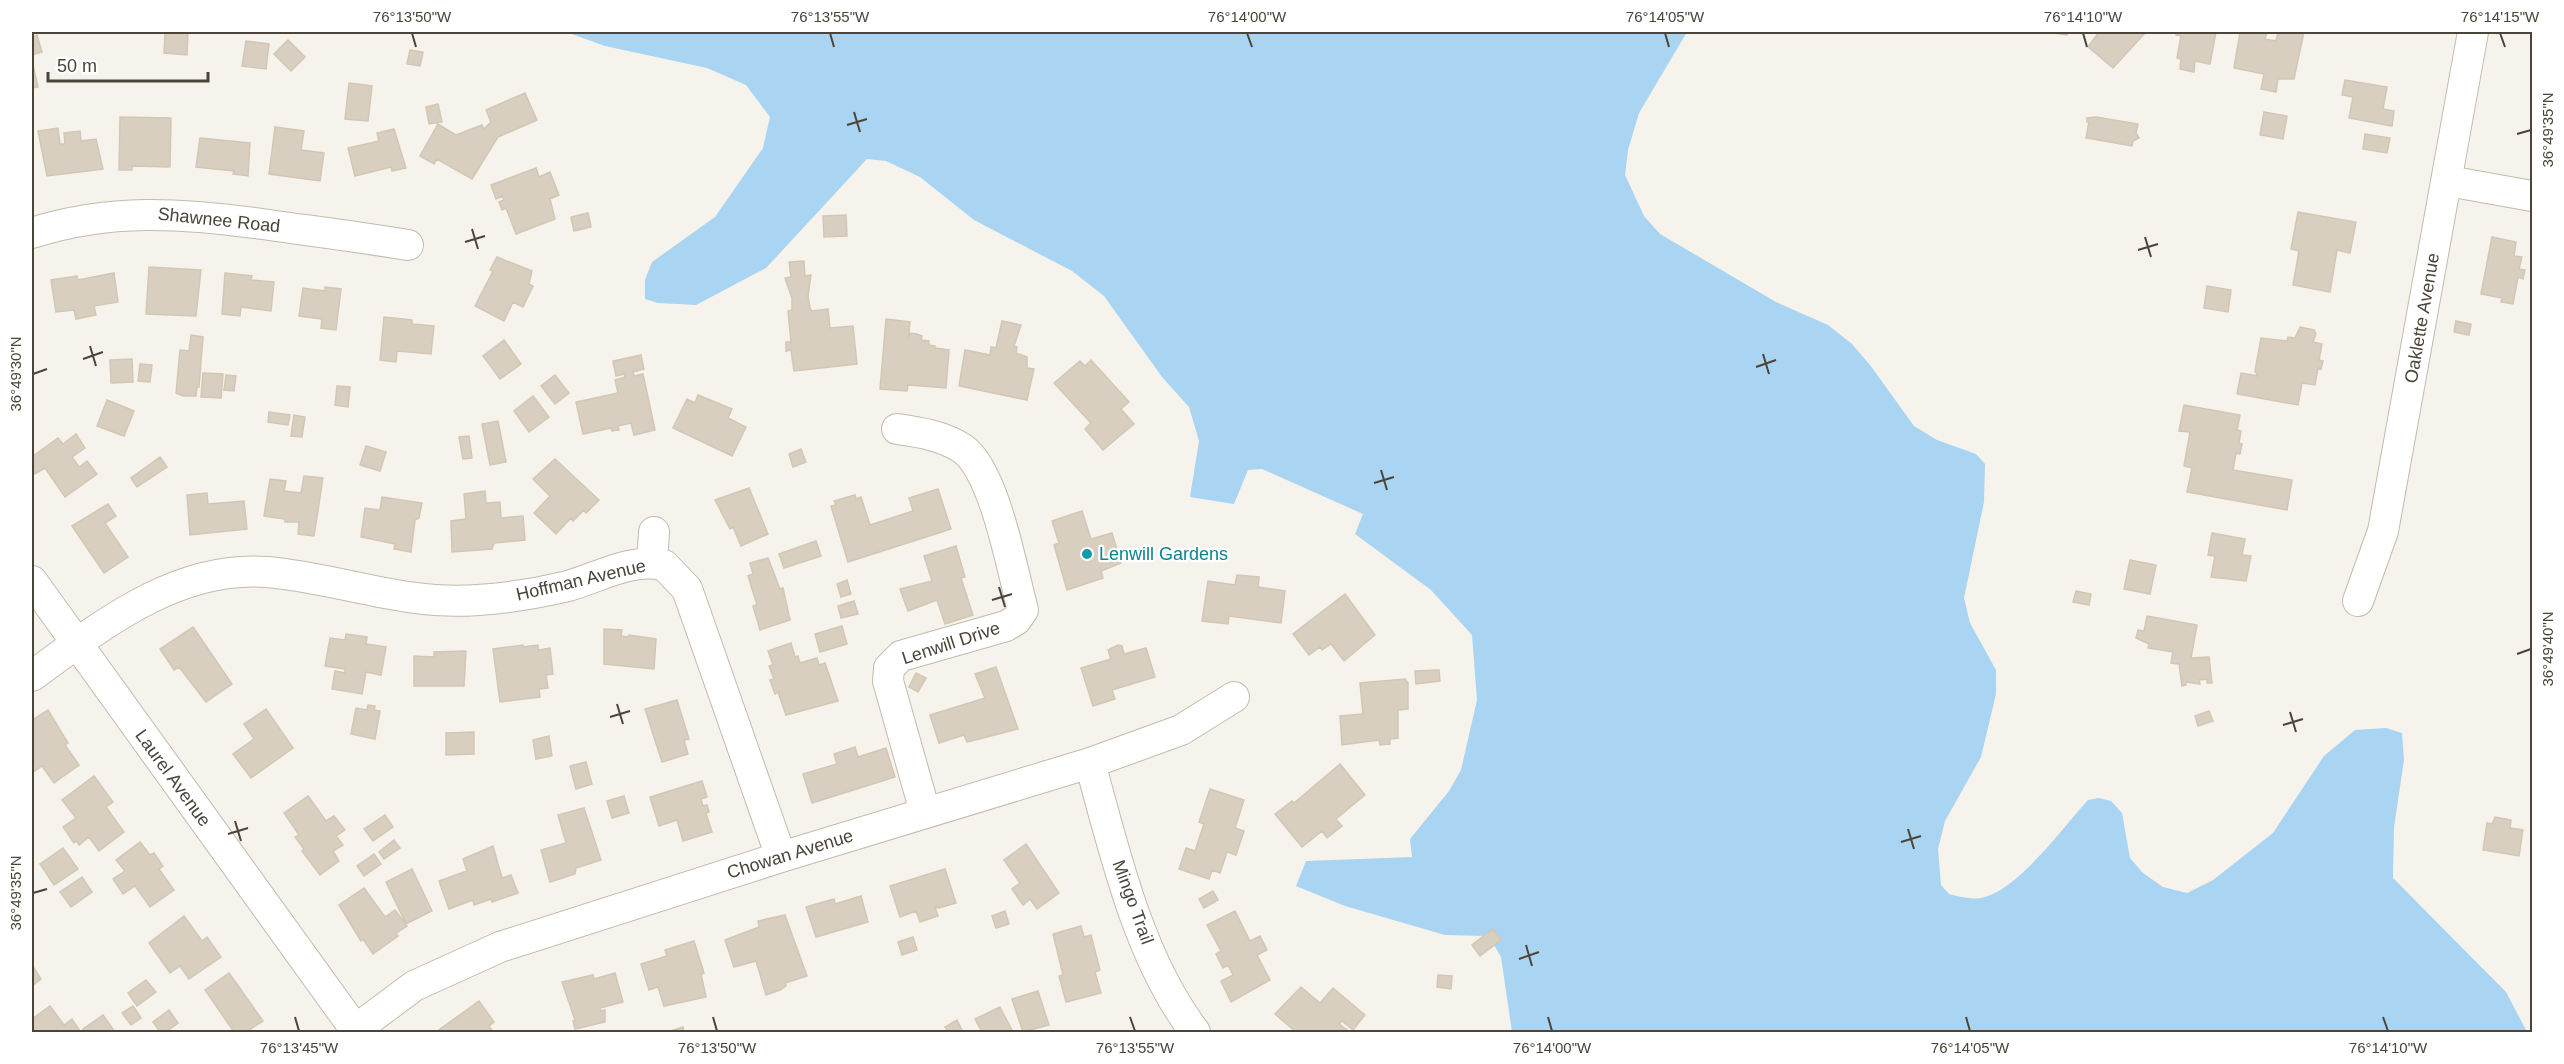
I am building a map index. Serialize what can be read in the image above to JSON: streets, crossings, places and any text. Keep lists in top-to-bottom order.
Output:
{
  "streets": {
    "street": [
      "Shawnee Road",
      "Oaklette Avenue",
      "Hoffman Avenue",
      "Lenwill Drive",
      "Laurel Avenue",
      "Chowan Avenue",
      "Mingo Trail"
    ]
  },
  "crossings": [
    ["Hoffman Avenue", "Laurel Avenue"],
    ["Hoffman Avenue", "Chowan Avenue"],
    ["Lenwill Drive", "Chowan Avenue"],
    ["Laurel Avenue", "Chowan Avenue"],
    ["Chowan Avenue", "Mingo Trail"]
  ],
  "places": ["Lenwill Gardens"],
  "scale_bar": "50 m",
  "coordinates": [
    "76°13'50\"W",
    "76°13'55\"W",
    "76°14'00\"W",
    "76°14'05\"W",
    "76°14'10\"W",
    "76°14'15\"W",
    "36°49'35\"N",
    "36°49'30\"N",
    "36°49'40\"N",
    "76°13'45\"W"
  ]
}
